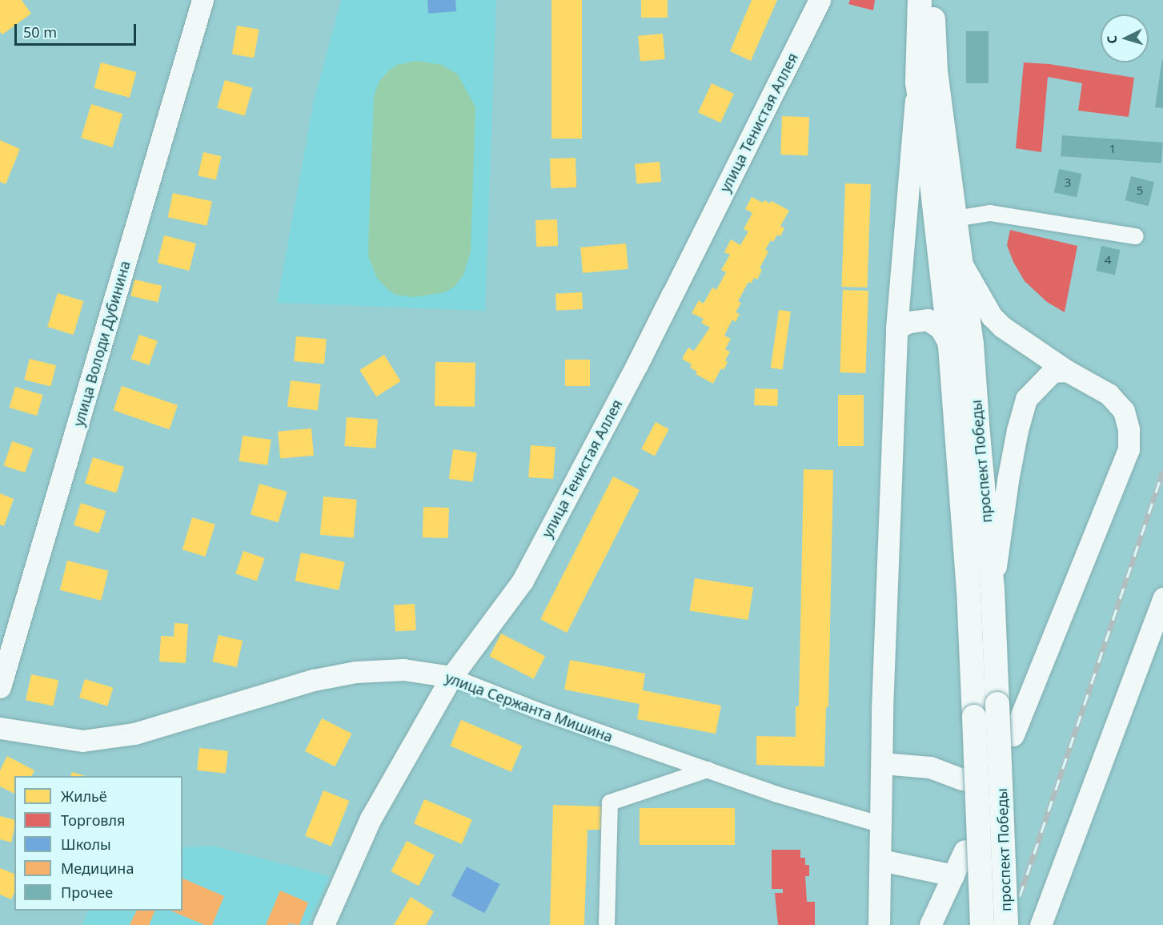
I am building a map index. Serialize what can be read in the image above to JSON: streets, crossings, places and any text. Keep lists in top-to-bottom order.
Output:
{
  "streets": {
    "main road": ["проспект Победы"],
    "street": ["улица Тенистая Аллея", "улица Володи Дубинина", "улица Сержанта Мишина"]
  },
  "crossings": [
    ["улица Тенистая Аллея", "улица Сержанта Мишина"]
  ],
  "house_numbers": [
    "1",
    "3",
    "5",
    "4"
  ],
  "legend": [
    "Жильё",
    "Торговля",
    "Школы",
    "Медицина",
    "Прочее"
  ],
  "scale_bar": "50 m",
  "north": "left"
}
